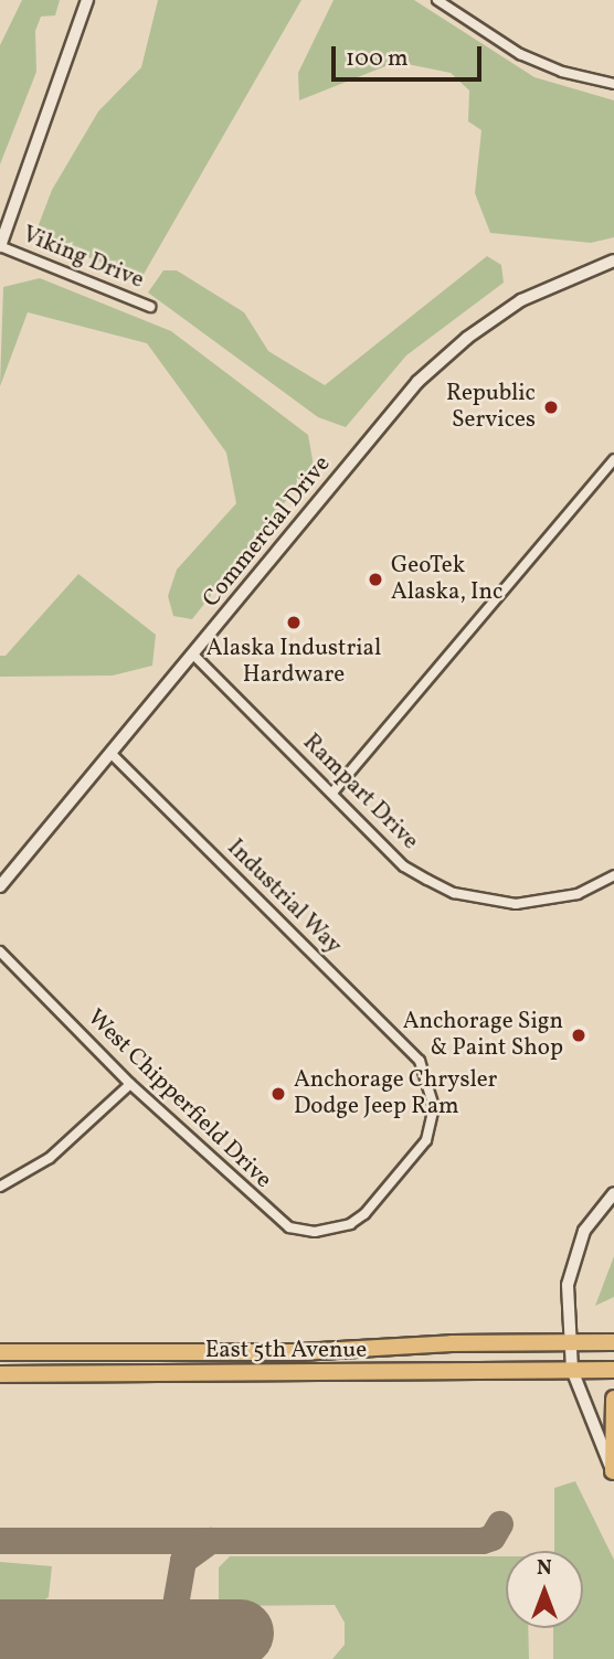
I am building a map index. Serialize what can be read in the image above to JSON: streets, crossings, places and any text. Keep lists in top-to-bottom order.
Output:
{
  "streets": {
    "highway": ["East 5th Avenue"],
    "main road": ["Commercial Drive"],
    "street": [
      "Viking Drive",
      "Rampart Drive",
      "Industrial Way",
      "West Chipperfield Drive"
    ]
  },
  "crossings": [
    ["Commercial Drive", "Rampart Drive"],
    ["Commercial Drive", "Industrial Way"],
    ["Industrial Way", "West Chipperfield Drive"]
  ],
  "places": [
    "Republic Services",
    "GeoTek Alaska, Inc",
    "Alaska Industrial Hardware",
    "Anchorage Sign & Paint Shop",
    "Anchorage Chrysler Dodge Jeep Ram"
  ],
  "scale_bar": "100 m",
  "north": "top"
}
